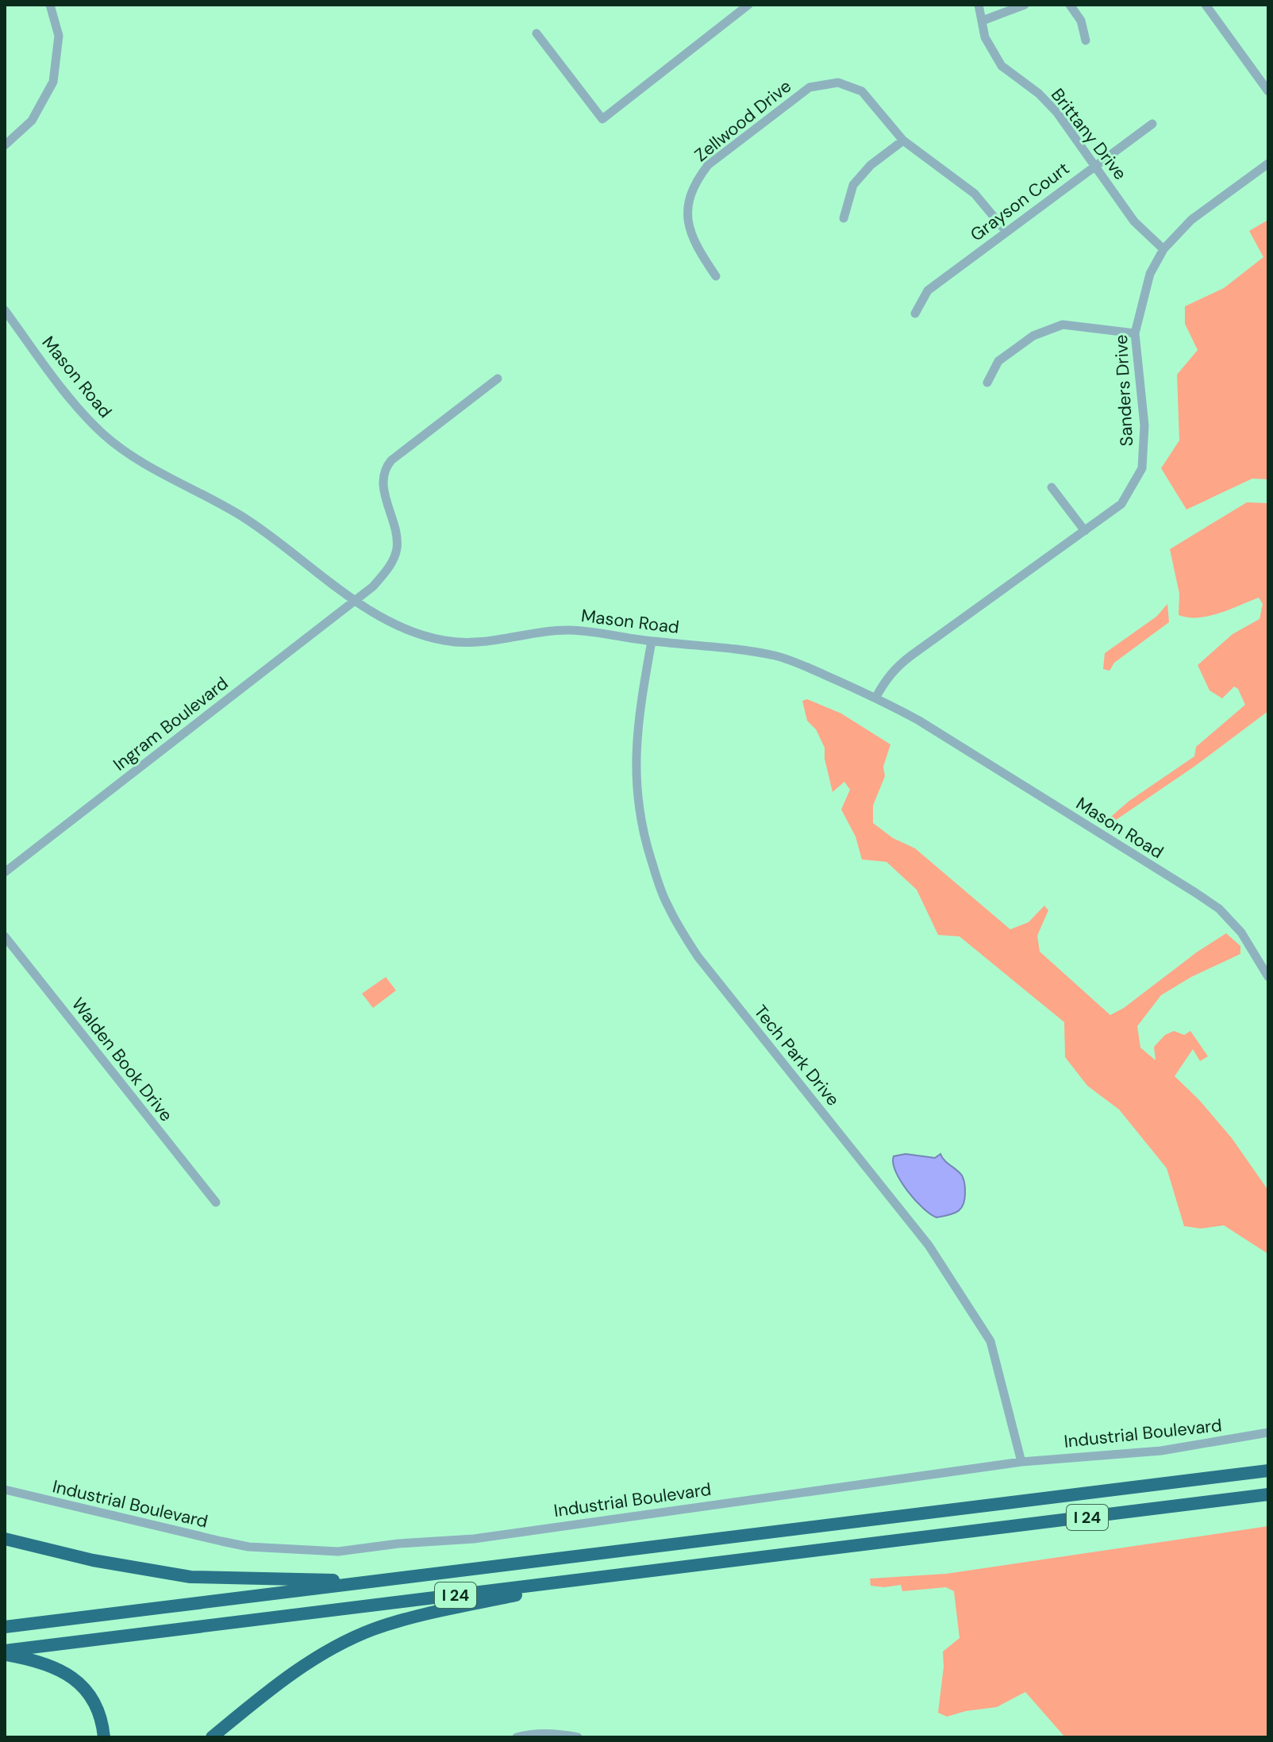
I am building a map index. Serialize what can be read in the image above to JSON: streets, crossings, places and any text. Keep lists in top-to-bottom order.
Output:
{
  "streets": {
    "highway": ["I 24"],
    "street": [
      "Zellwood Drive",
      "Brittany Drive",
      "Grayson Court",
      "Mason Road",
      "Sanders Drive",
      "Ingram Boulevard",
      "Tech Park Drive",
      "Walden Book Drive",
      "Industrial Boulevard"
    ]
  },
  "crossings": [
    ["Zellwood Drive", "Grayson Court"],
    ["Brittany Drive", "Grayson Court"],
    ["Brittany Drive", "Sanders Drive"],
    ["Mason Road", "Sanders Drive"],
    ["Mason Road", "Ingram Boulevard"],
    ["Mason Road", "Tech Park Drive"],
    ["Tech Park Drive", "Industrial Boulevard"]
  ]
}
